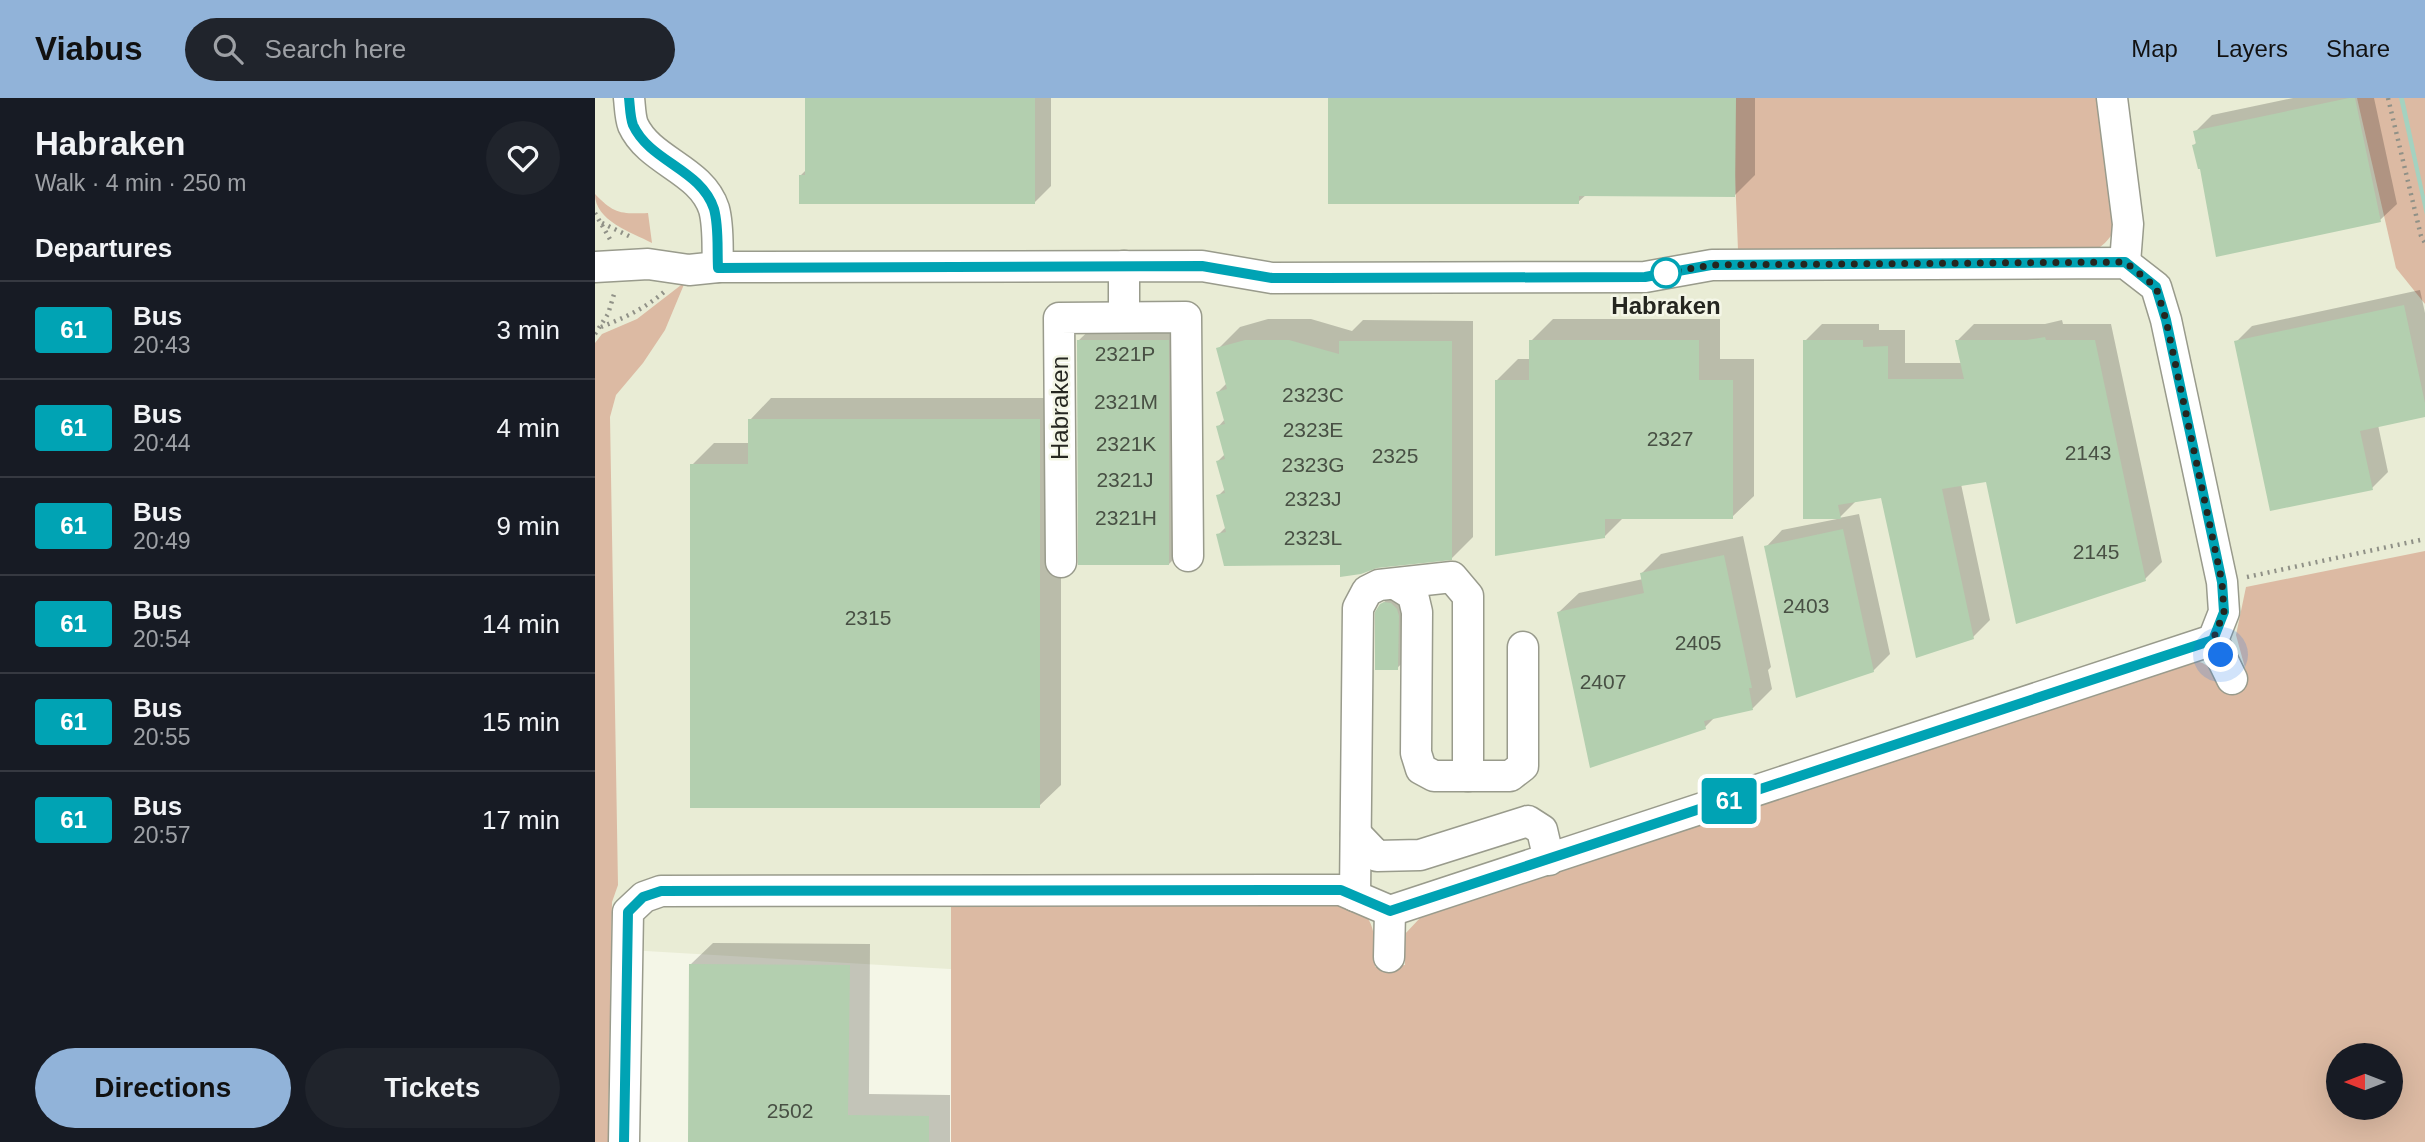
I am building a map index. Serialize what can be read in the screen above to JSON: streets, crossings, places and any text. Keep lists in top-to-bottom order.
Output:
{
  "streets": {
    "street": ["Habraken"]
  },
  "places": ["Habraken"],
  "lines": ["bus line 61"],
  "house_numbers": [
    "2321P",
    "2323C",
    "2321M",
    "2323E",
    "2327",
    "2321K",
    "2143",
    "2325",
    "2323G",
    "2321J",
    "2323J",
    "2321H",
    "2323L",
    "2145",
    "2403",
    "2315",
    "2405",
    "2407",
    "2502"
  ],
  "north": "left",
  "page": {
    "header": "Viabus",
    "search": "Search here",
    "nav": ["Map", "Layers", "Share"],
    "heading": [
      ["Habraken", "Walk · 4 min · 250 m"],
      "Departures"
    ],
    "on_map": "61",
    "list": [
      {
        "mark": "61",
        "name": "Bus",
        "note": "20:43",
        "value": "3 min"
      },
      {
        "mark": "61",
        "name": "Bus",
        "note": "20:44",
        "value": "4 min"
      },
      {
        "mark": "61",
        "name": "Bus",
        "note": "20:49",
        "value": "9 min"
      },
      {
        "mark": "61",
        "name": "Bus",
        "note": "20:54",
        "value": "14 min"
      },
      {
        "mark": "61",
        "name": "Bus",
        "note": "20:55",
        "value": "15 min"
      },
      {
        "mark": "61",
        "name": "Bus",
        "note": "20:57",
        "value": "17 min"
      }
    ],
    "buttons": ["Directions", "Tickets"]
  }
}
